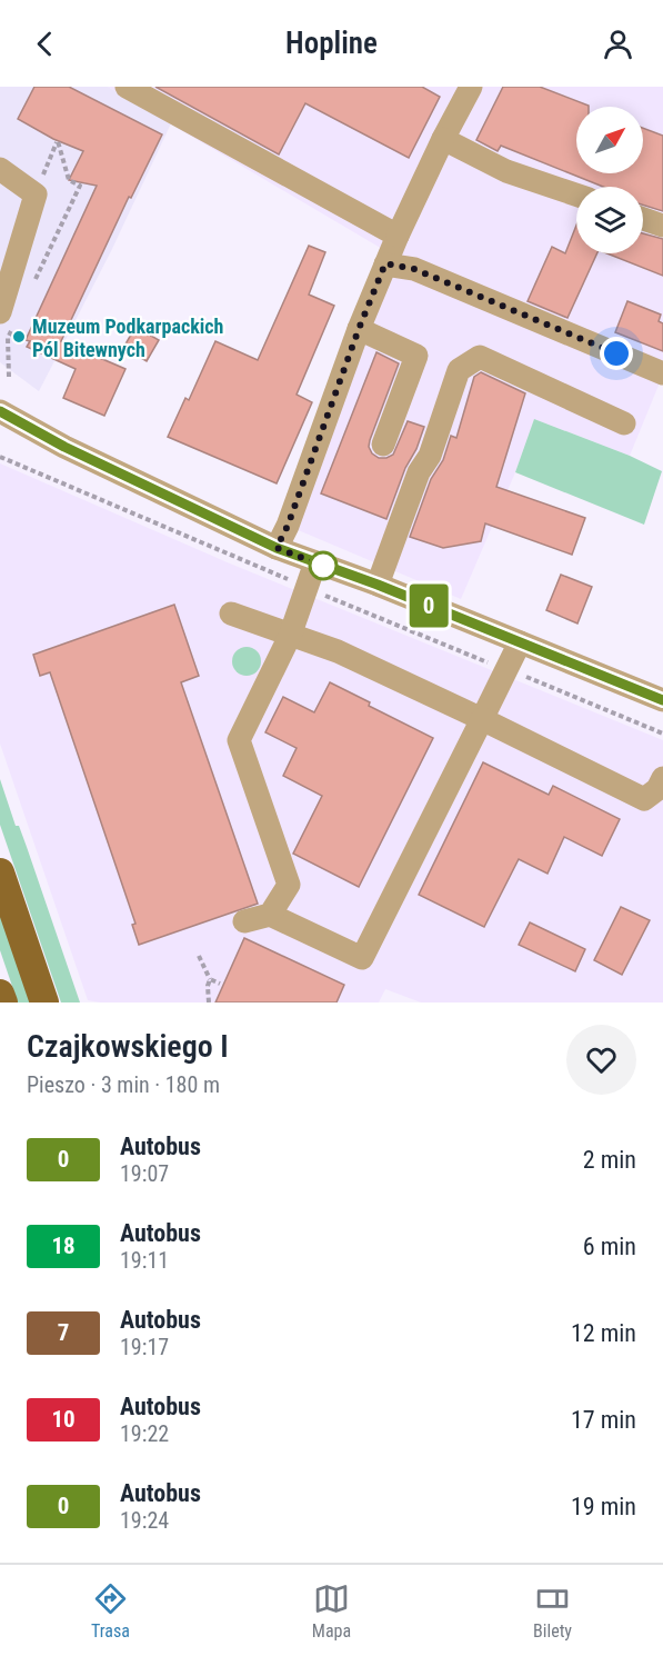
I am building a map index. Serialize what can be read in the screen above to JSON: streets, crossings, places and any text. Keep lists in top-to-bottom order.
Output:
{
  "places": ["Muzeum Podkarpackich Pól Bitewnych"],
  "lines": ["bus line 0"],
  "north": "top right",
  "page": {
    "header": "Hopline",
    "on_map": "0",
    "heading": ["Czajkowskiego I", "Pieszo · 3 min · 180 m"],
    "list": [
      {
        "mark": "0",
        "name": "Autobus",
        "note": "19:07",
        "value": "2 min"
      },
      {
        "mark": "18",
        "name": "Autobus",
        "note": "19:11",
        "value": "6 min"
      },
      {
        "mark": "7",
        "name": "Autobus",
        "note": "19:17",
        "value": "12 min"
      },
      {
        "mark": "10",
        "name": "Autobus",
        "note": "19:22",
        "value": "17 min"
      },
      {
        "mark": "0",
        "name": "Autobus",
        "note": "19:24",
        "value": "19 min"
      }
    ],
    "tabs": ["Trasa", "Mapa", "Bilety"]
  }
}
